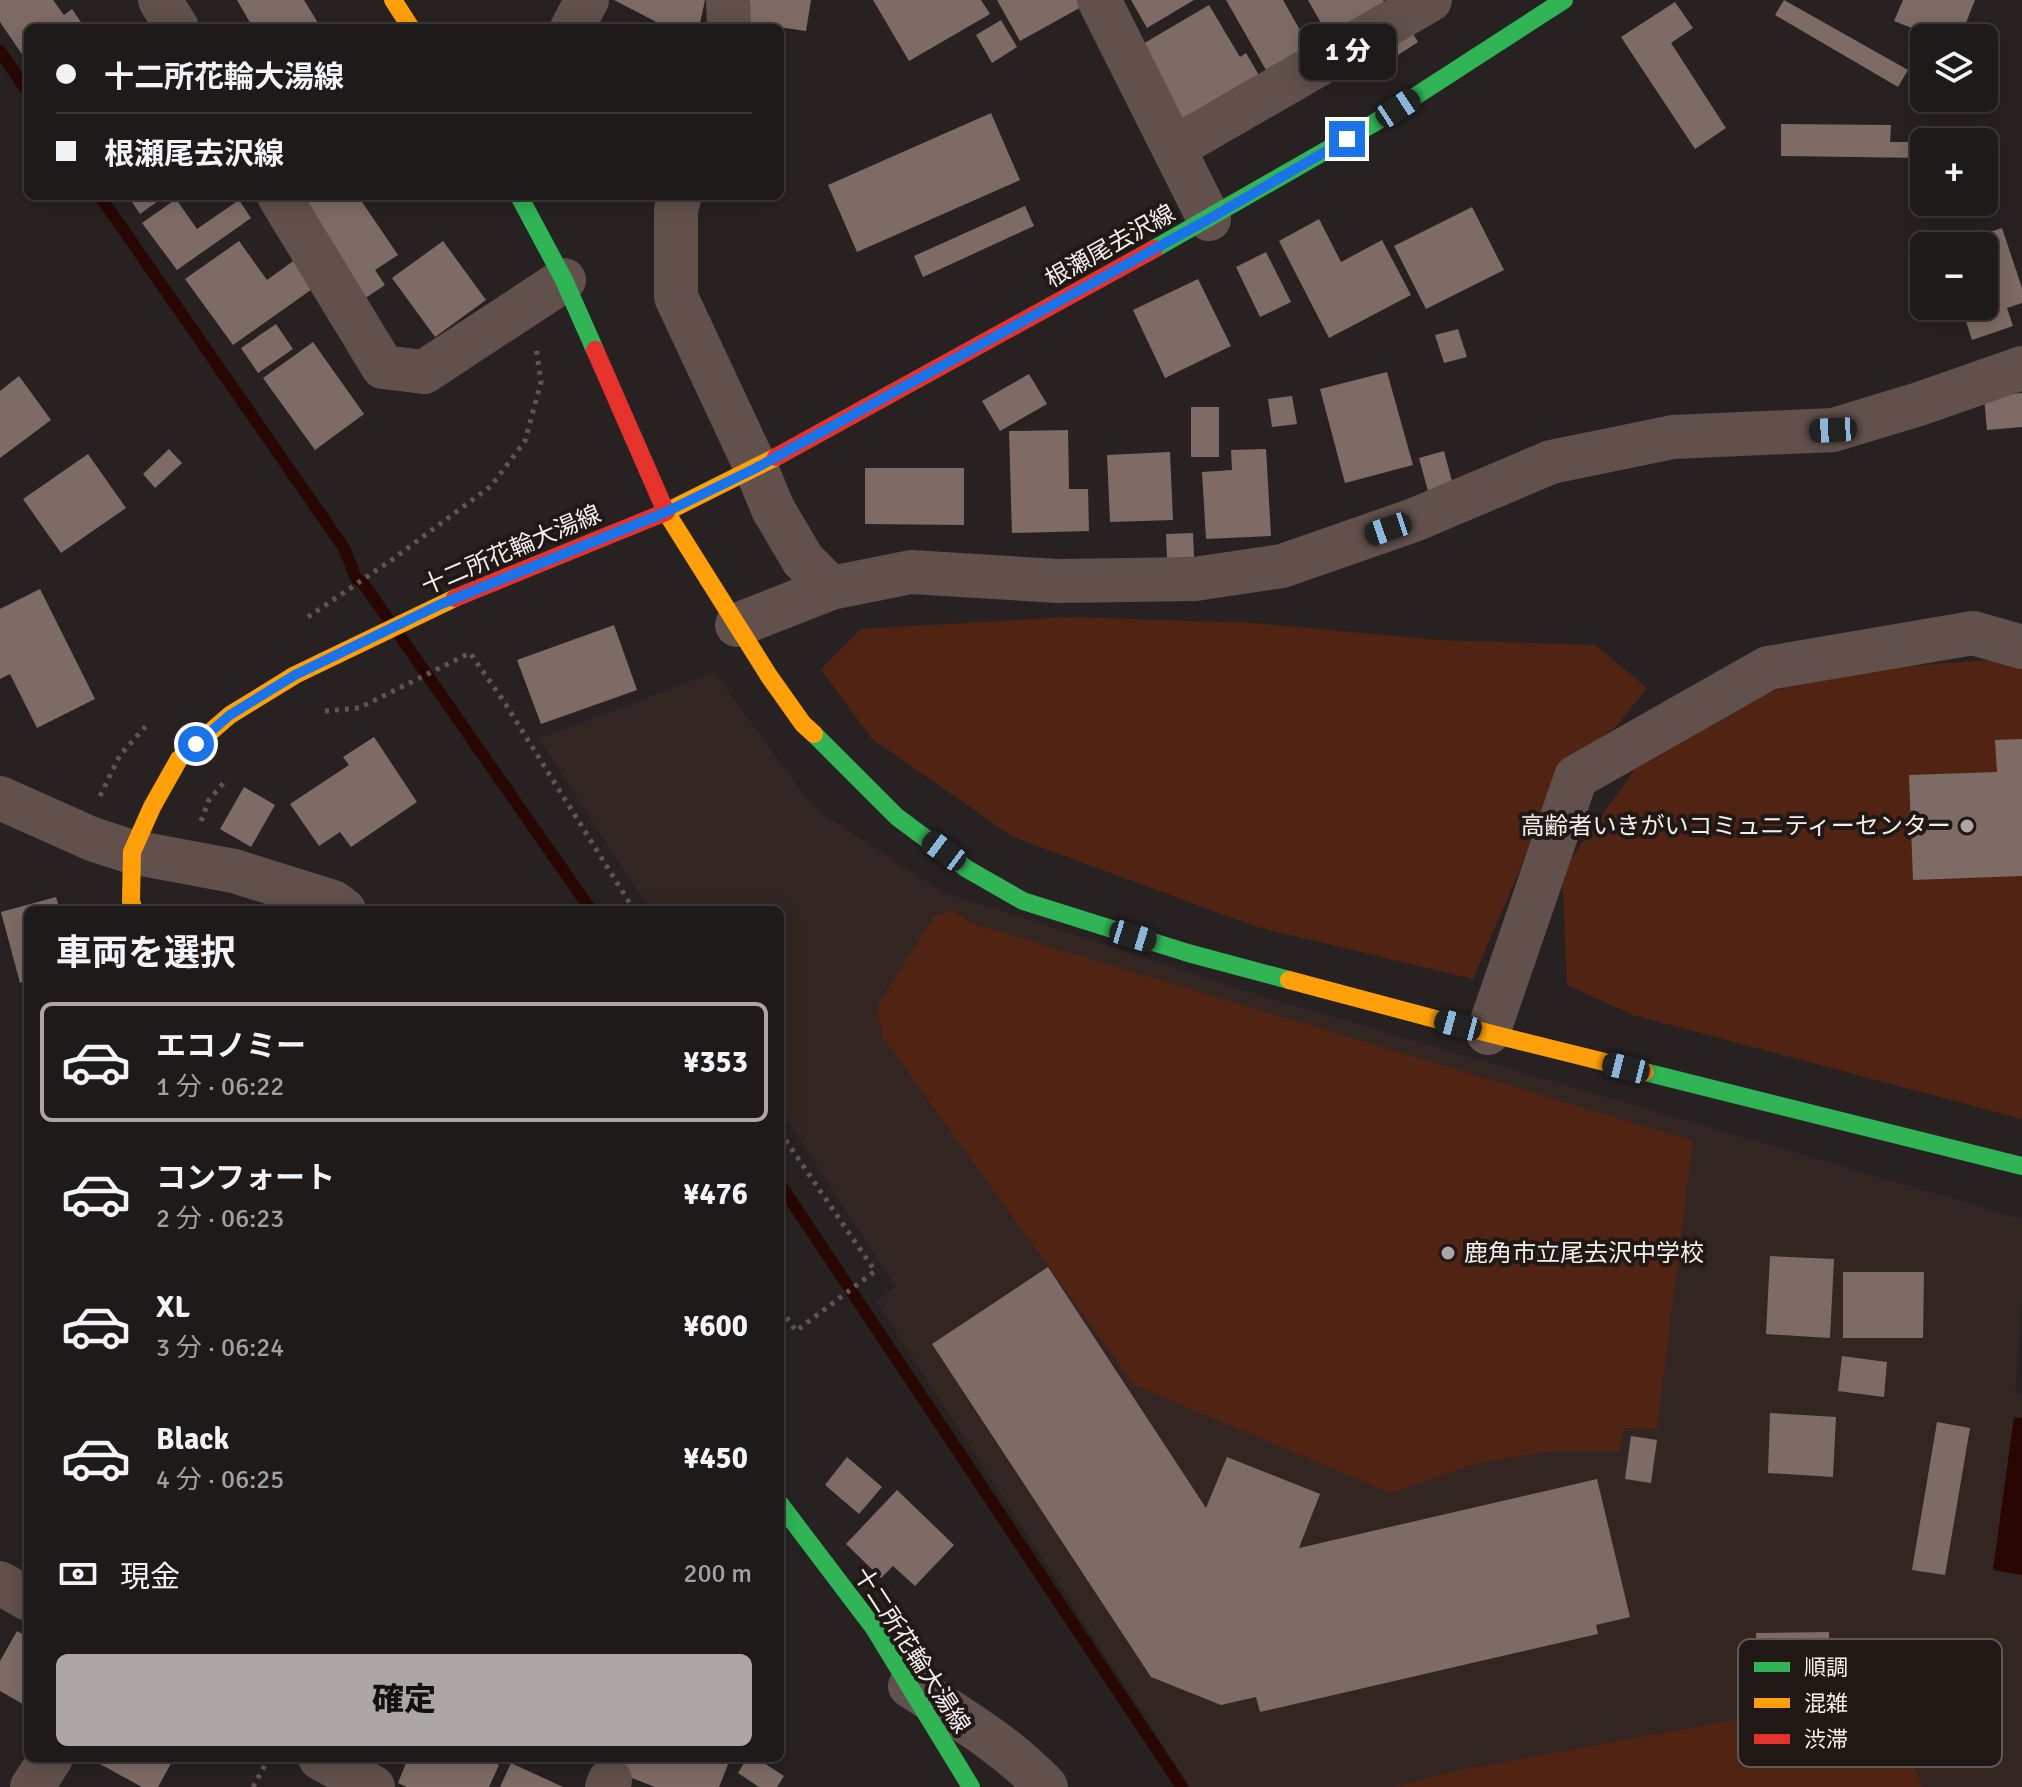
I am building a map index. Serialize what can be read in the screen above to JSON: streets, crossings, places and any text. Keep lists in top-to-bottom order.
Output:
{
  "streets": {
    "main road": ["根瀬尾去沢線", "十二所花輪大湯線"]
  },
  "crossings": [
    ["根瀬尾去沢線", "十二所花輪大湯線"]
  ],
  "places": ["高齢者いきがいコミュニティーセンター", "鹿角市立尾去沢中学校"],
  "legend": ["順調", "混雑", "渋滞"],
  "page": {
    "map_buttons": ["+", "−"],
    "bubble": "1 分",
    "banner": ["十二所花輪大湯線", "根瀬尾去沢線"],
    "heading": "車両を選択",
    "list": [
      {
        "name": "エコノミー",
        "note": "1 分 · 06:22",
        "value": "¥353"
      },
      {
        "name": "コンフォート",
        "note": "2 分 · 06:23",
        "value": "¥476"
      },
      {
        "name": "XL",
        "note": "3 分 · 06:24",
        "value": "¥600"
      },
      {
        "name": "Black",
        "note": "4 分 · 06:25",
        "value": "¥450"
      }
    ],
    "pay": ["現金", "200 m"],
    "buttons": "確定"
  }
}
